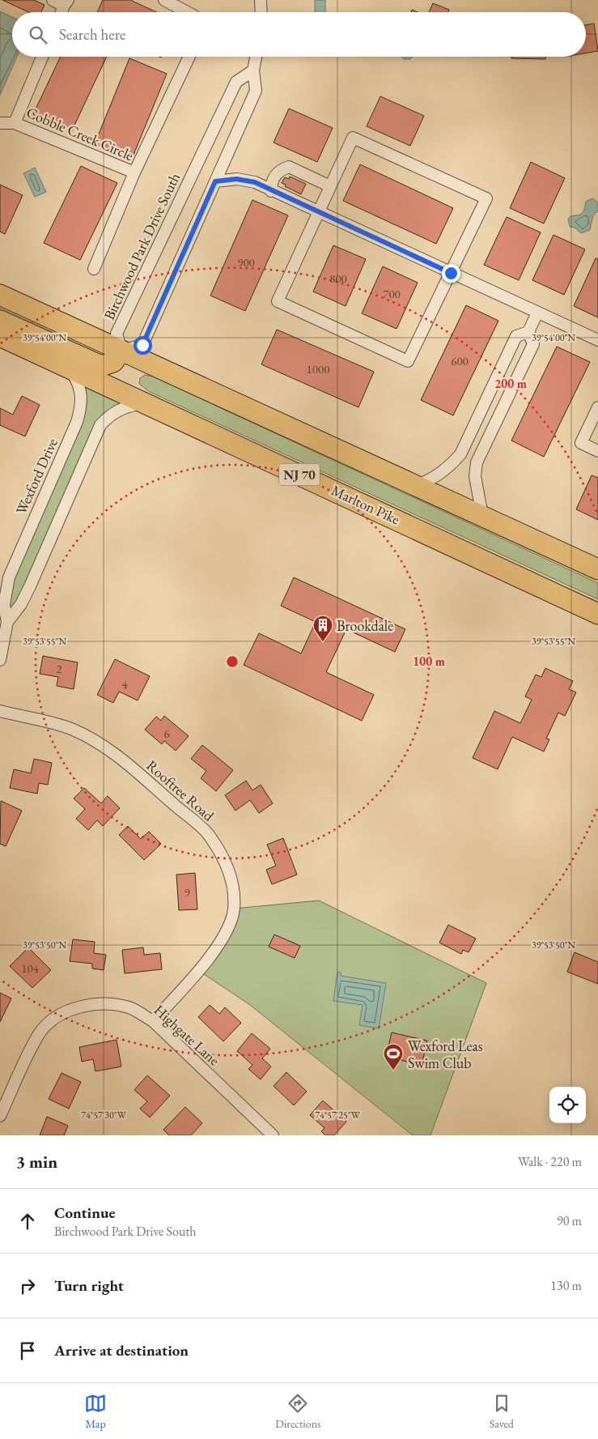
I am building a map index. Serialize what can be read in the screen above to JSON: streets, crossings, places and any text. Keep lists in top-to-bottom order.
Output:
{
  "streets": {
    "highway": ["NJ 70", "Marlton Pike"],
    "street": [
      "Cobble Creek Circle",
      "Birchwood Park Drive South",
      "Wexford Drive",
      "Rooftree Road",
      "Highgate Lane"
    ]
  },
  "crossings": [
    ["Birchwood Park Drive South", "NJ 70"],
    ["Wexford Drive", "Marlton Pike"],
    ["Rooftree Road", "Highgate Lane"]
  ],
  "places": {
    "building": ["Brookdale"],
    "sports": ["Wexford Leas Swim Club"]
  },
  "house_numbers": [
    "900",
    "800",
    "700",
    "600",
    "1000",
    "2",
    "4",
    "6",
    "9",
    "104"
  ],
  "page": {
    "search": "Search here",
    "heading": ["3 min", "Walk · 220 m"],
    "list": [
      ["Continue", "Birchwood Park Drive South", "90 m"],
      ["Turn right", "130 m"],
      "Arrive at destination"
    ],
    "nav": ["Map", "Directions", "Saved"]
  },
  "coordinates": [
    "39°54'00\"N",
    "39°53'55\"N",
    "39°53'50\"N",
    "74°57'30\"W",
    "74°57'25\"W"
  ],
  "rings": ["200 m", "100 m"]
}
